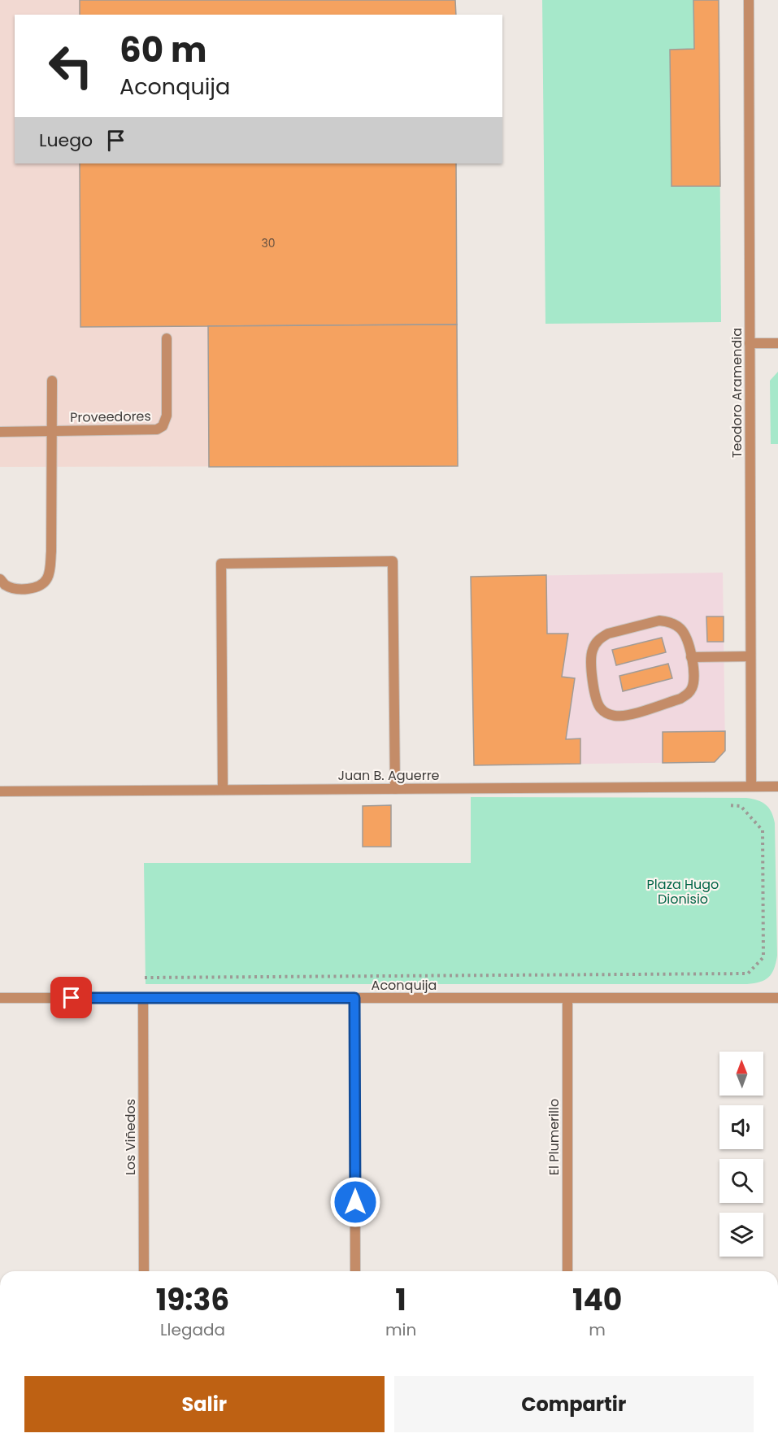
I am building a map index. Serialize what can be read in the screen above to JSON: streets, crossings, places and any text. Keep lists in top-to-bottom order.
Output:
{
  "streets": {
    "street": [
      "Teodoro Aramendia",
      "Proveedores",
      "Juan B. Aguerre",
      "Aconquija",
      "Los Viñedos",
      "El Plumerillo"
    ]
  },
  "crossings": [
    ["Teodoro Aramendia", "Juan B. Aguerre"],
    ["Aconquija", "Los Viñedos"],
    ["Aconquija", "El Plumerillo"]
  ],
  "parks": ["Plaza Hugo Dionisio"],
  "house_numbers": ["30"],
  "north": "top",
  "page": {
    "turn": ["60 m", "Aconquija"],
    "then": "Luego",
    "eta": [
      "19:36",
      "Llegada",
      "1",
      "min",
      "140",
      "m"
    ],
    "buttons": ["Salir", "Compartir"]
  }
}
